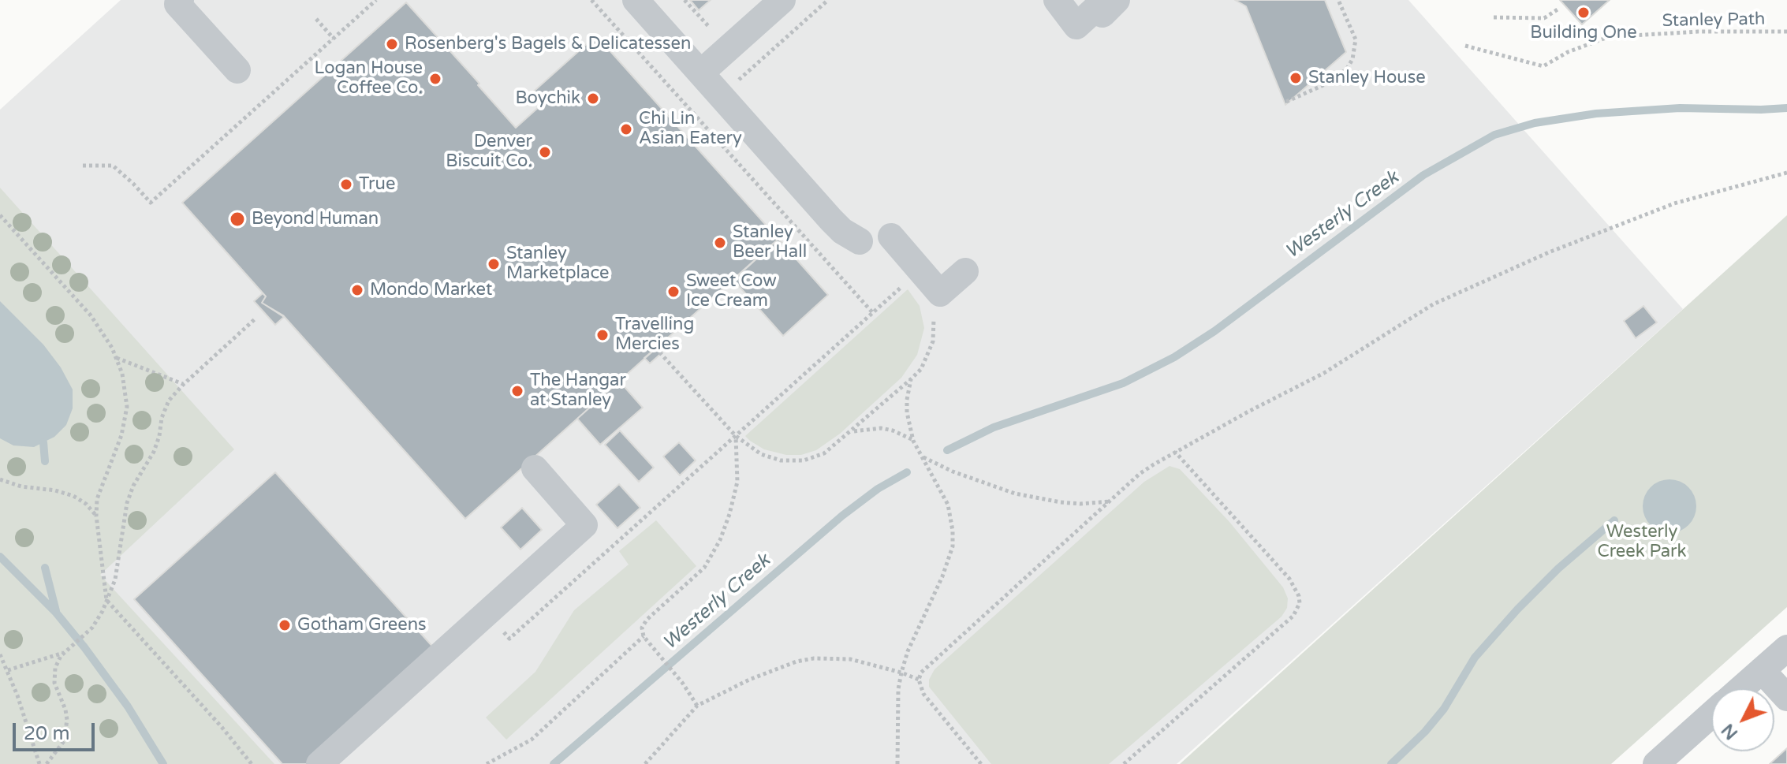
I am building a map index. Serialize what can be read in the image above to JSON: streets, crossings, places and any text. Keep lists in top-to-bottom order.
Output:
{
  "streets": {
    "path": ["Stanley Path"]
  },
  "water": ["Westerly Creek"],
  "parks": ["Westerly Creek Park"],
  "places": [
    "Building One",
    "Rosenberg's Bagels & Delicatessen",
    "Stanley House",
    "Logan House Coffee Co.",
    "Boychik",
    "Chi Lin Asian Eatery",
    "Denver Biscuit Co.",
    "True",
    "Beyond Human",
    "Stanley Beer Hall",
    "Stanley Marketplace",
    "Mondo Market",
    "Sweet Cow Ice Cream",
    "Travelling Mercies",
    "The Hangar at Stanley",
    "Gotham Greens"
  ],
  "scale_bar": "20 m",
  "north": "bottom left"
}
